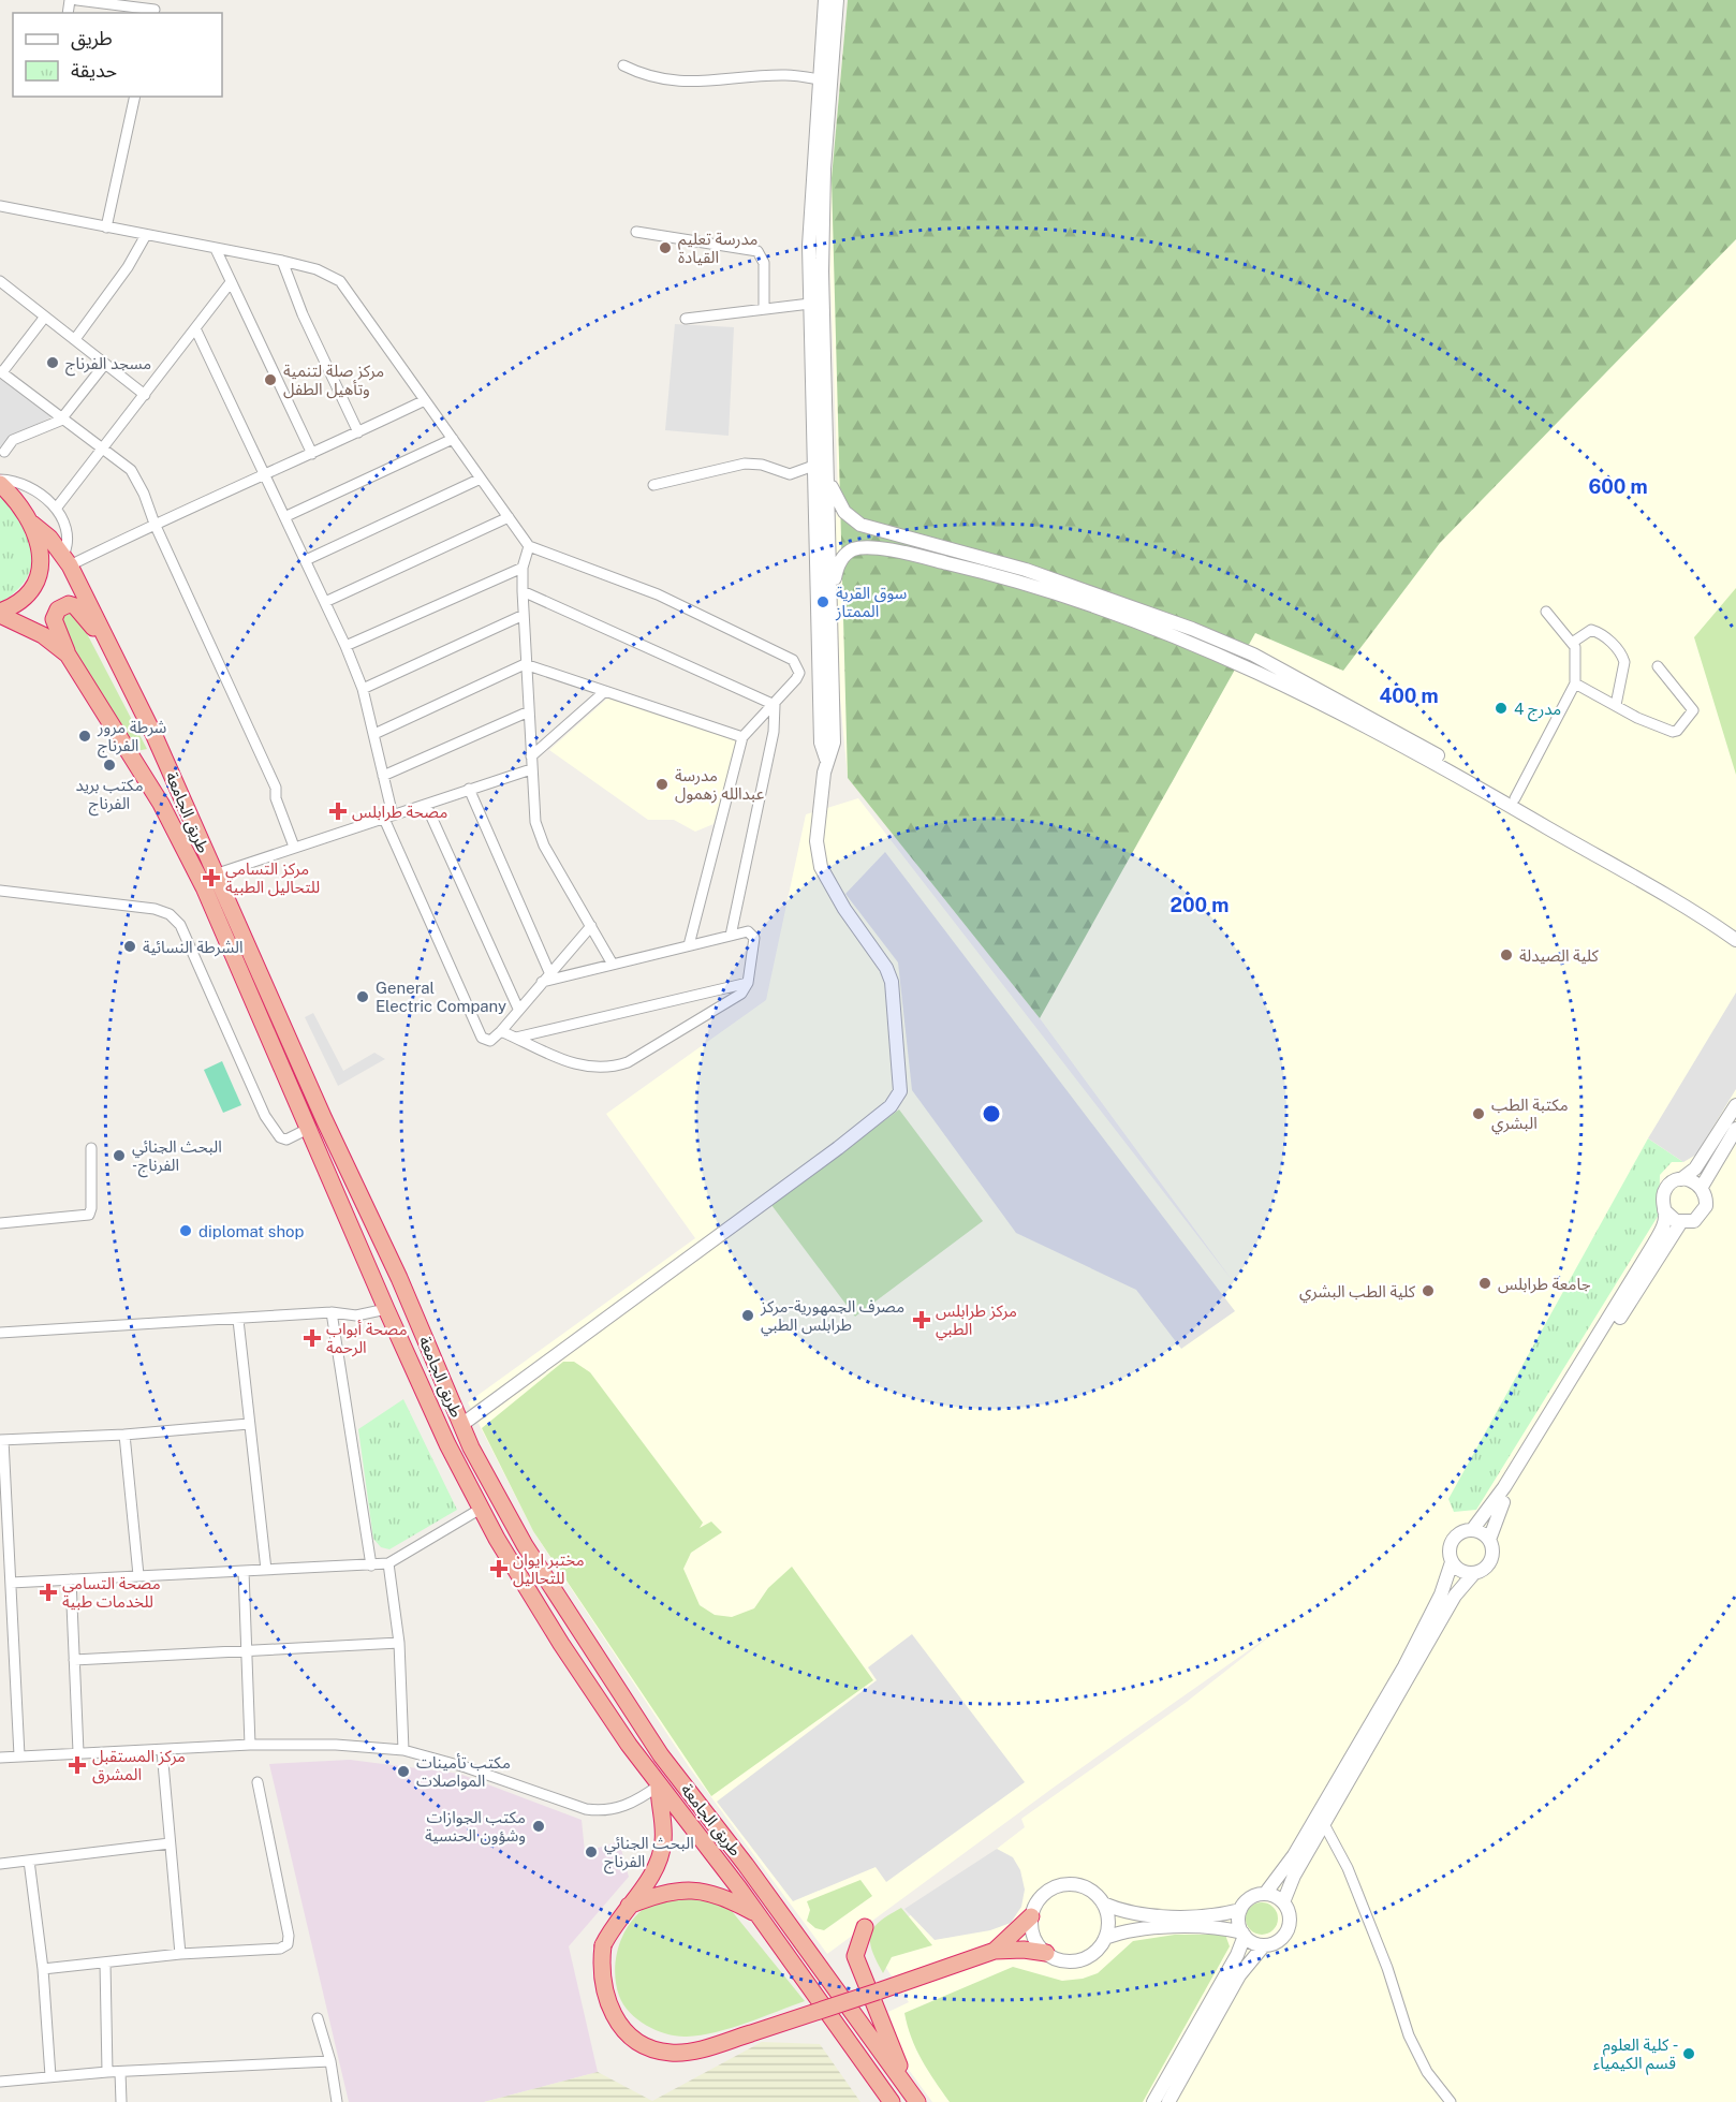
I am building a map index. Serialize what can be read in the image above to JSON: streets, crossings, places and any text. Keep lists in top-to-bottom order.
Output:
{
  "streets": {
    "highway": ["طريق الجامعة"]
  },
  "places": {
    "other": [
      "مدرسة تعليم القيادة",
      "مسجد الفرناج",
      "مركز صلة لتنمية وتأهيل الطفل",
      "سوق القرية الممتاز",
      "مدرج 4",
      "شرطة مرور الفرناج",
      "مكتب بريد الفرناج",
      "مدرسة عبدالله زهمول",
      "الشرطة النسائية",
      "كلية الصيدلة",
      "General Electric Company",
      "مكتبة الطب البشري",
      "البحث الجنائي -الفرناج",
      "diplomat shop",
      "جامعة طرابلس",
      "كلية الطب البشري",
      "مصرف الجمهورية-مركز طرابلس الطبي",
      "مكتب تأمينات المواصلات",
      "مكتب الجوازات وشؤون الحنسية",
      "البحث الجنائي الفرناج",
      "كلية العلوم - قسم الكيمياء"
    ],
    "health": [
      "مصحة طرابلس",
      "مركز التسامي للتحاليل الطبية",
      "مركز طرابلس الطبي",
      "مصحة أبواب الرحمة",
      "مختبر ايوان للتحاليل",
      "مصحة التسامي للخدمات طبية",
      "مركز المستقبل المشرق"
    ]
  },
  "legend": ["طريق", "حديقة"],
  "rings": ["600 m", "400 m", "200 m"]
}
